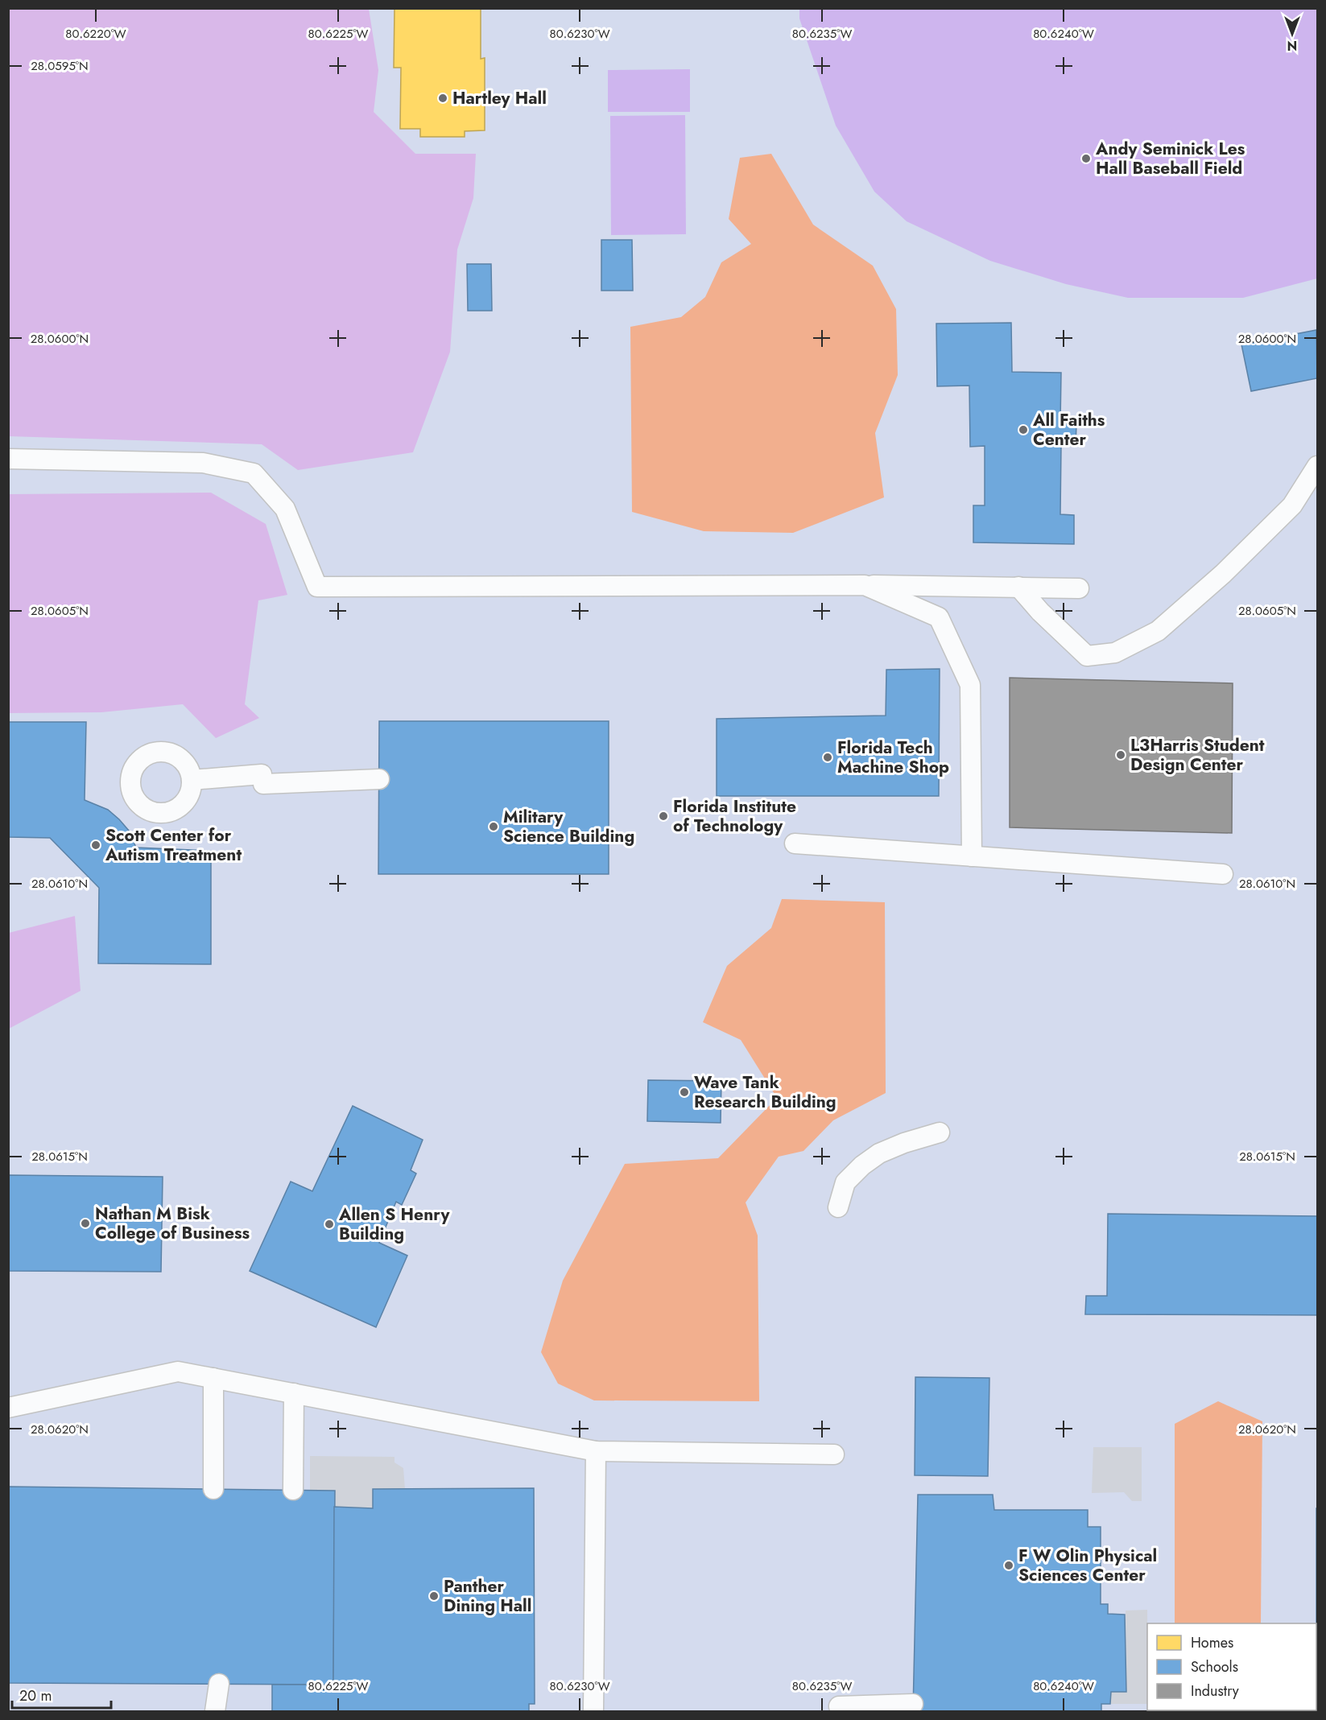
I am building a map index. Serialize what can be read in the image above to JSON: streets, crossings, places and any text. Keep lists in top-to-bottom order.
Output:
{
  "places": [
    "Hartley Hall",
    "Andy Seminick Les Hall Baseball Field",
    "All Faiths Center",
    "L3Harris Student Design Center",
    "Florida Tech Machine Shop",
    "Florida Institute of Technology",
    "Military Science Building",
    "Scott Center for Autism Treatment",
    "Wave Tank Research Building",
    "Nathan M Bisk College of Business",
    "Allen S Henry Building",
    "F W Olin Physical Sciences Center",
    "Panther Dining Hall"
  ],
  "legend": ["Homes", "Schools", "Industry"],
  "scale_bar": "20 m",
  "north": "bottom",
  "coordinates": [
    "80.6220°W",
    "80.6225°W",
    "80.6230°W",
    "80.6235°W",
    "80.6240°W",
    "28.0595°N",
    "28.0600°N",
    "28.0605°N",
    "28.0610°N",
    "28.0615°N",
    "28.0620°N"
  ]
}
